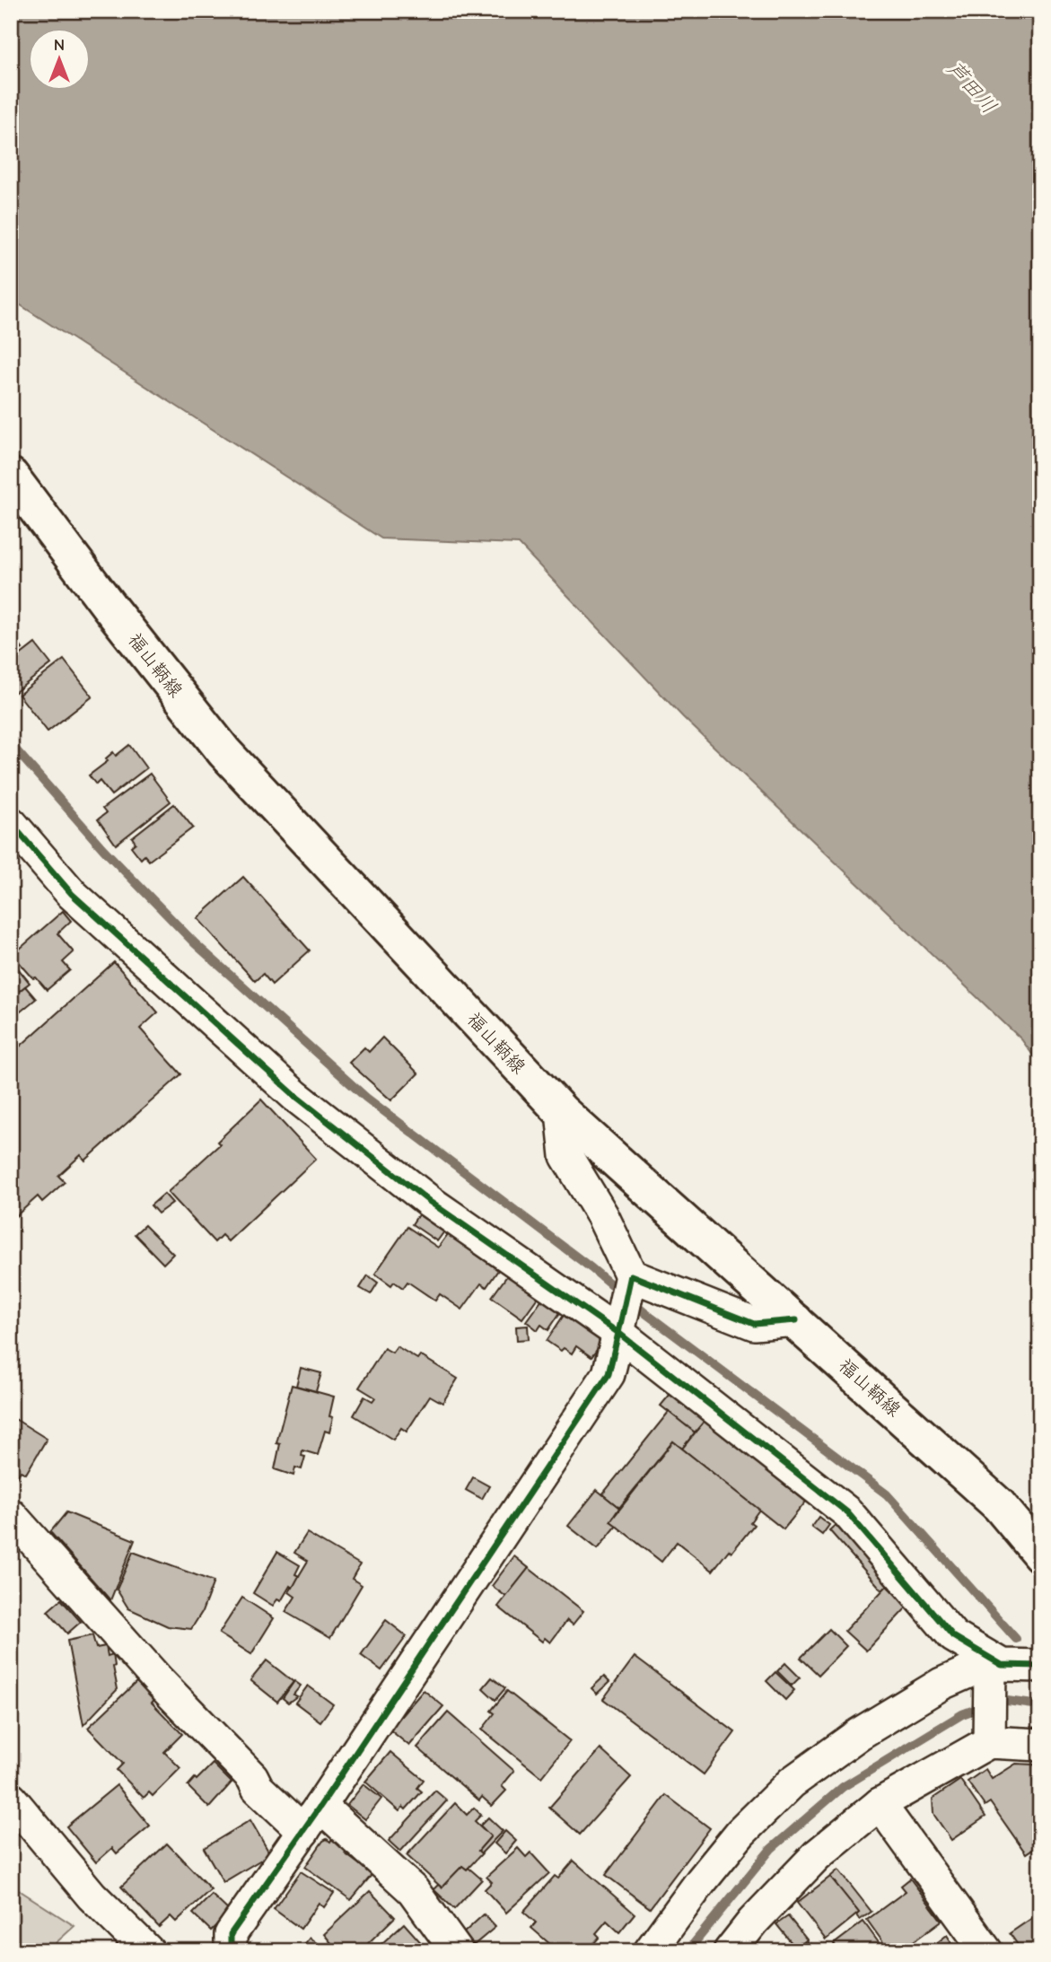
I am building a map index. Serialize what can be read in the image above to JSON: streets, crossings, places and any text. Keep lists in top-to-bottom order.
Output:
{
  "streets": {
    "main road": ["福山鞆線"]
  },
  "water": ["芦田川"],
  "north": "top"
}
